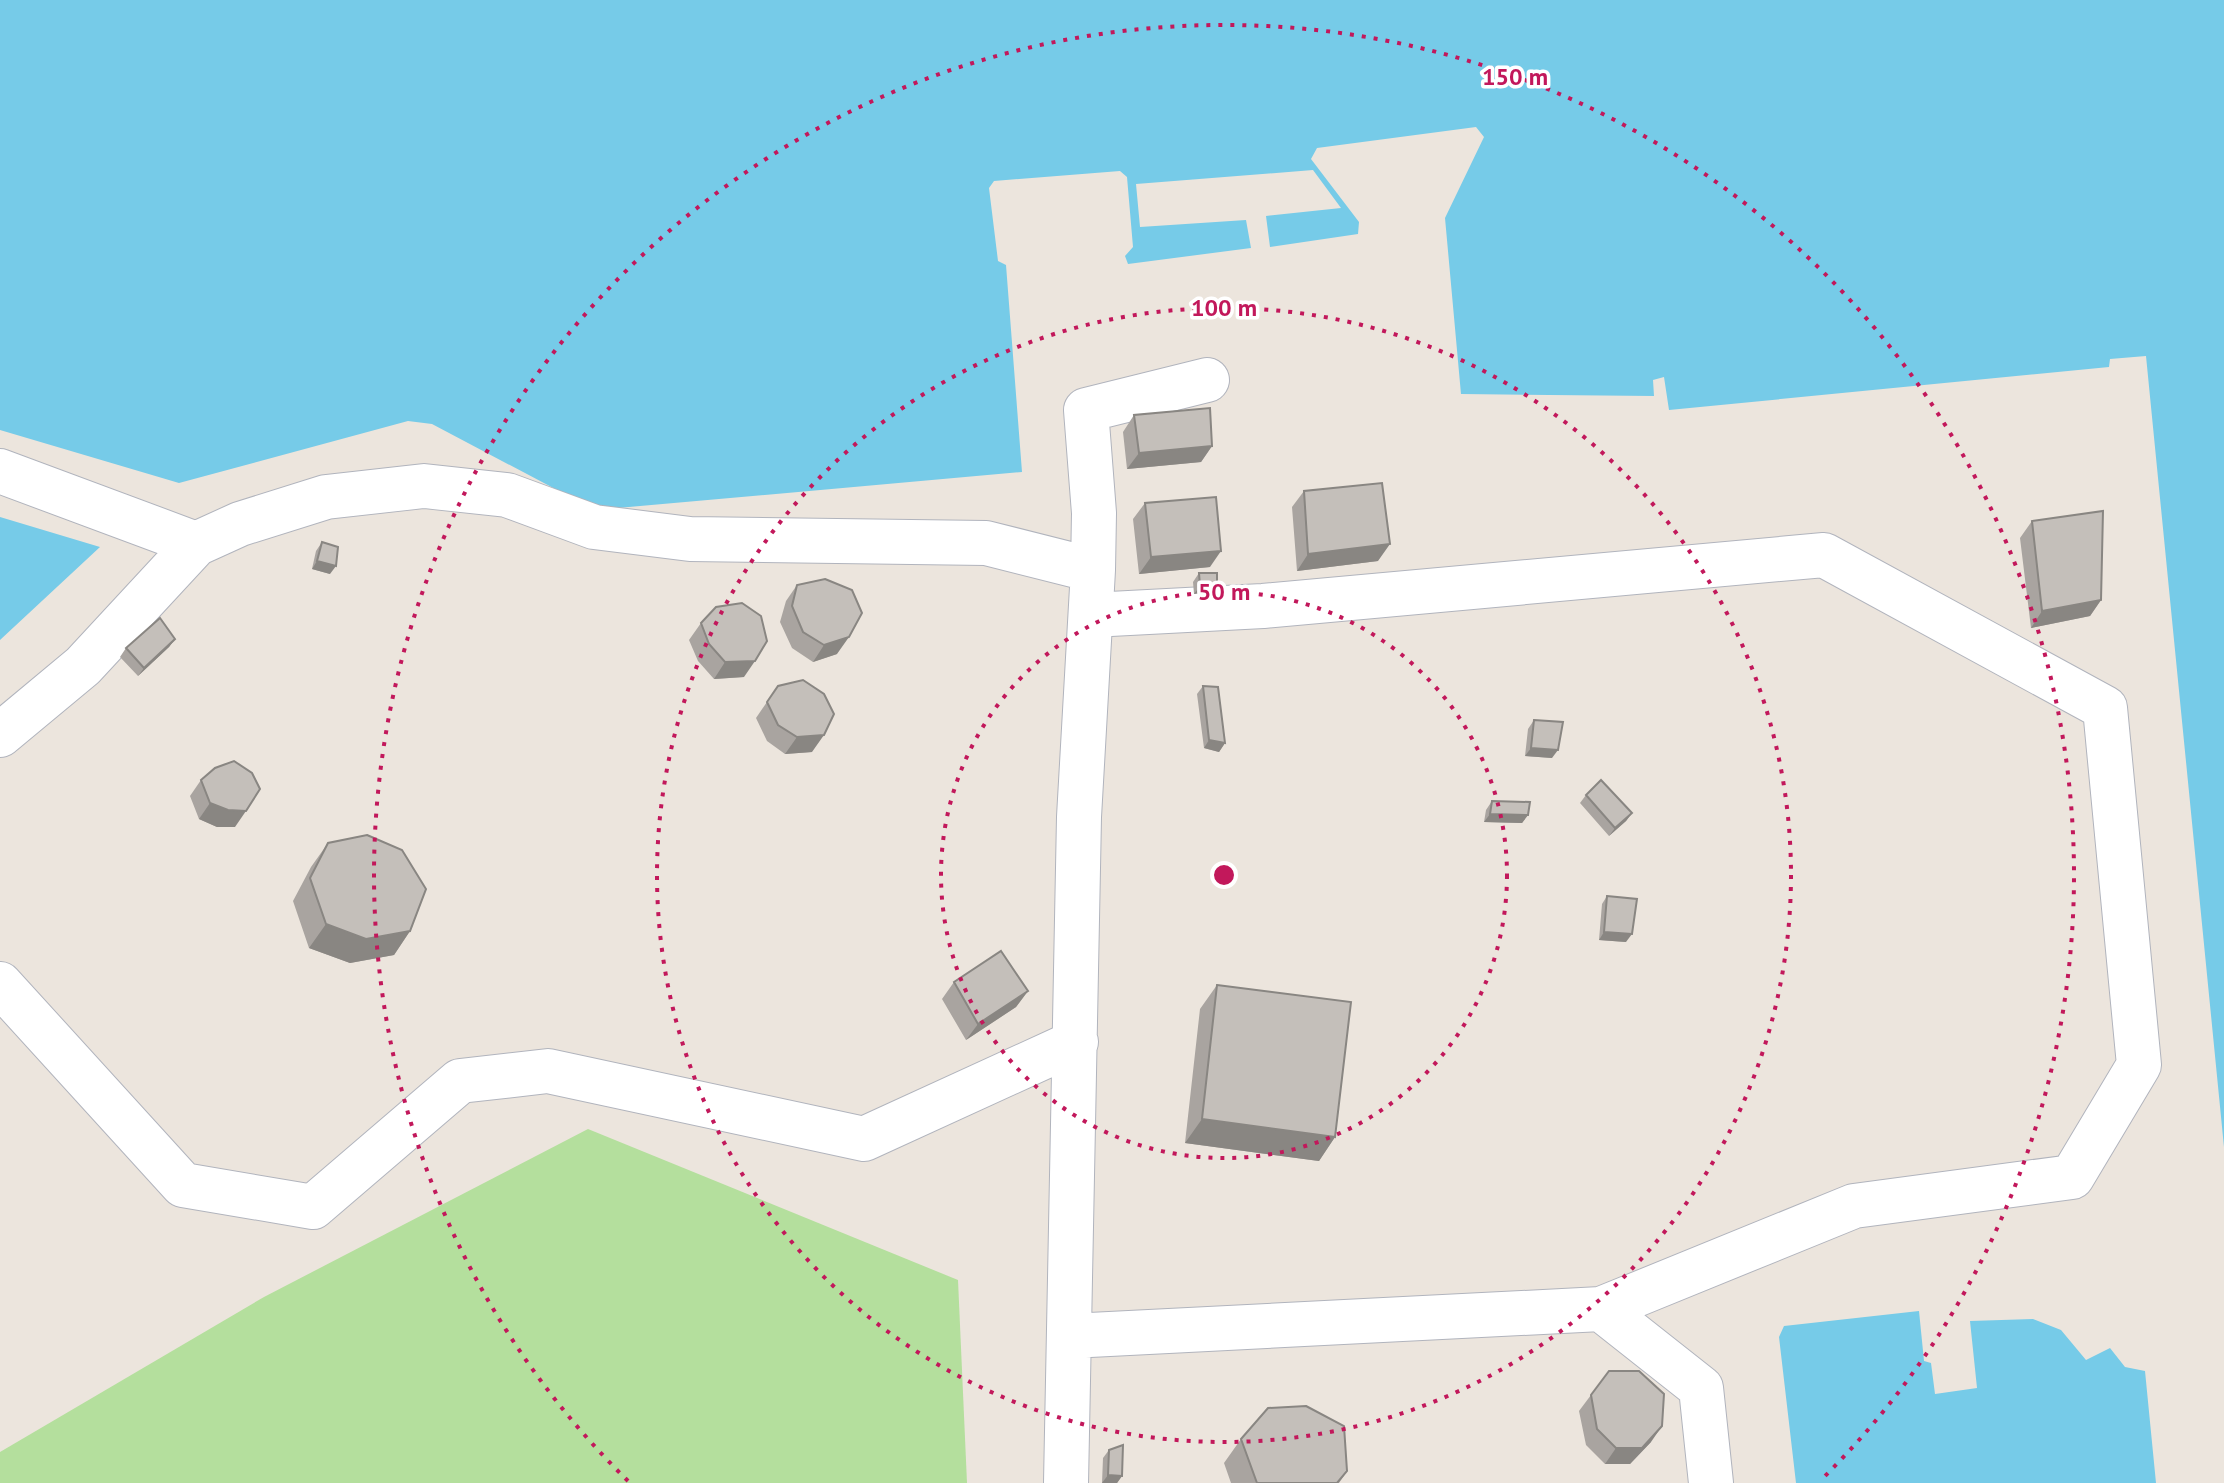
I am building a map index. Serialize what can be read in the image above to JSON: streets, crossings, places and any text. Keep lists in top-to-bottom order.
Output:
{
  "rings": ["150 m", "100 m", "50 m"]
}
